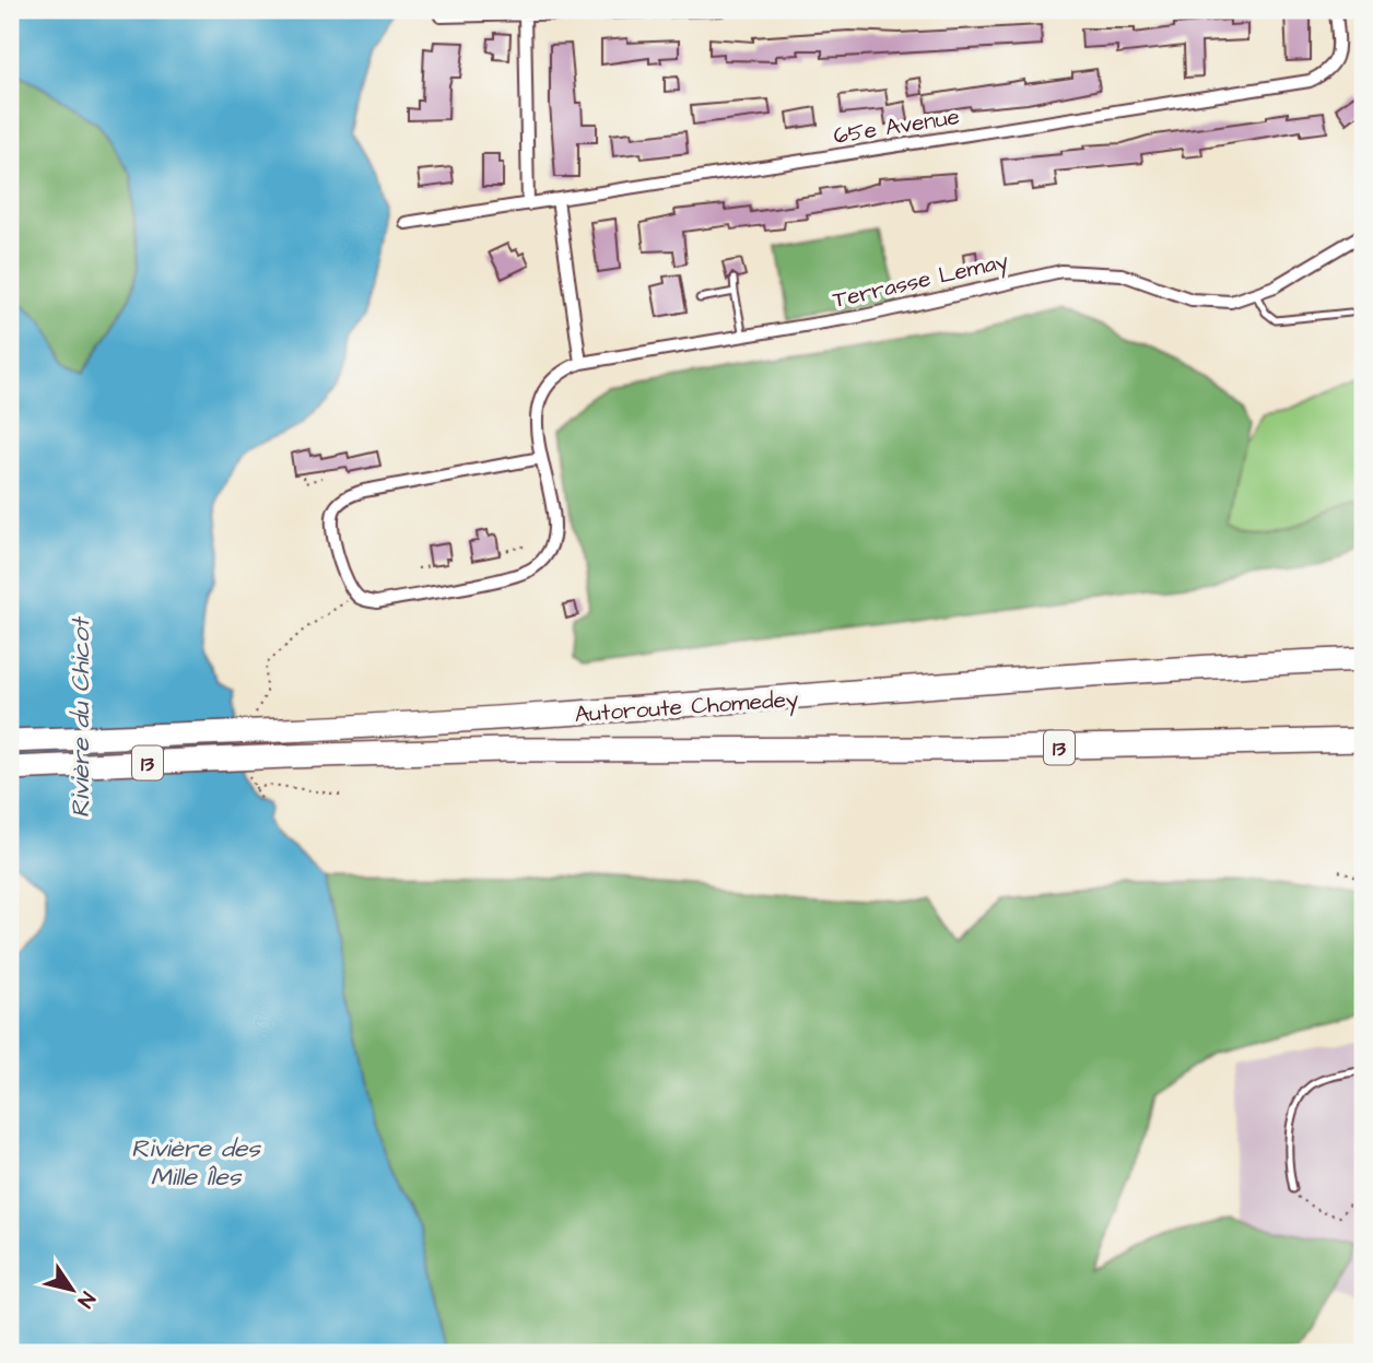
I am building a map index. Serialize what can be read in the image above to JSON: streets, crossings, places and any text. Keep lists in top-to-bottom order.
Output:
{
  "streets": {
    "highway": ["Autoroute Chomedey", "13"],
    "street": ["65e Avenue", "Terrasse Lemay"]
  },
  "water": ["Rivière du Chicot", "Rivière des Mille Îles"],
  "north": "bottom right"
}
